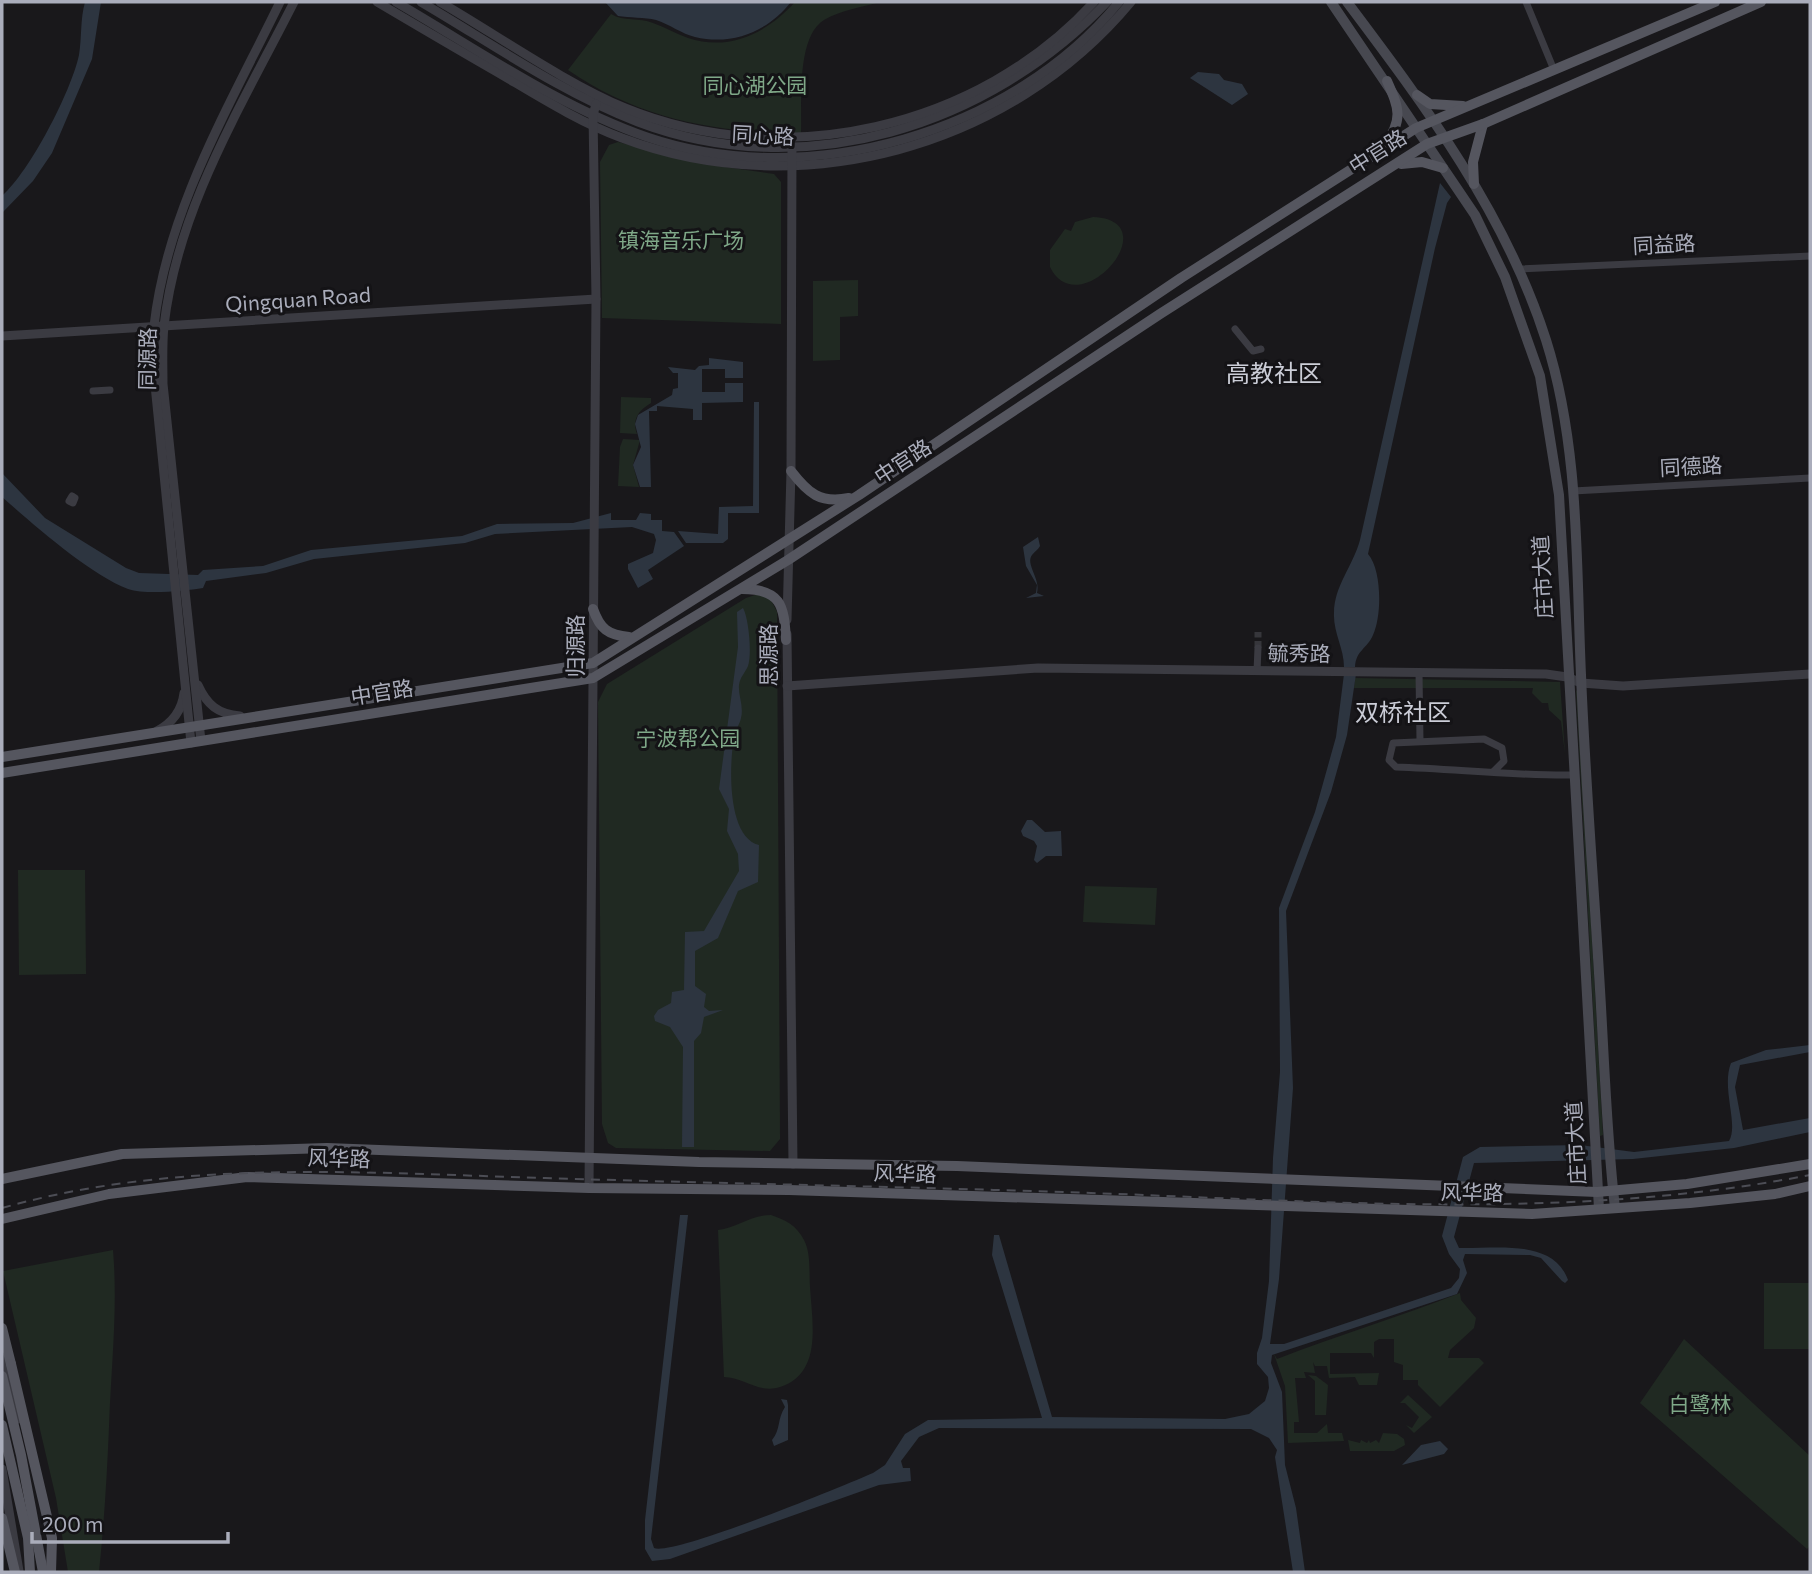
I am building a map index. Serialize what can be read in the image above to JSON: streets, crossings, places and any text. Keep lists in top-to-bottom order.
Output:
{
  "streets": {
    "main road": ["中官路", "庄市大道", "风华路"],
    "street": [
      "同心路",
      "同益路",
      "Qingquan Road",
      "同源路",
      "同德路",
      "归源路",
      "毓秀路",
      "思源路"
    ]
  },
  "crossings": [
    ["同心路", "归源路"],
    ["同心路", "思源路"],
    ["中官路", "同源路"],
    ["中官路", "庄市大道"],
    ["中官路", "归源路"],
    ["中官路", "思源路"],
    ["同益路", "庄市大道"],
    ["Qingquan Road", "同源路"],
    ["Qingquan Road", "归源路"],
    ["同德路", "庄市大道"],
    ["庄市大道", "毓秀路"],
    ["庄市大道", "风华路"],
    ["归源路", "风华路"],
    ["毓秀路", "思源路"],
    ["思源路", "风华路"]
  ],
  "districts": ["高教社区", "双桥社区"],
  "parks": [
    "同心湖公园",
    "镇海音乐广场",
    "宁波帮公园",
    "白鹭林"
  ],
  "scale_bar": "200 m"
}
